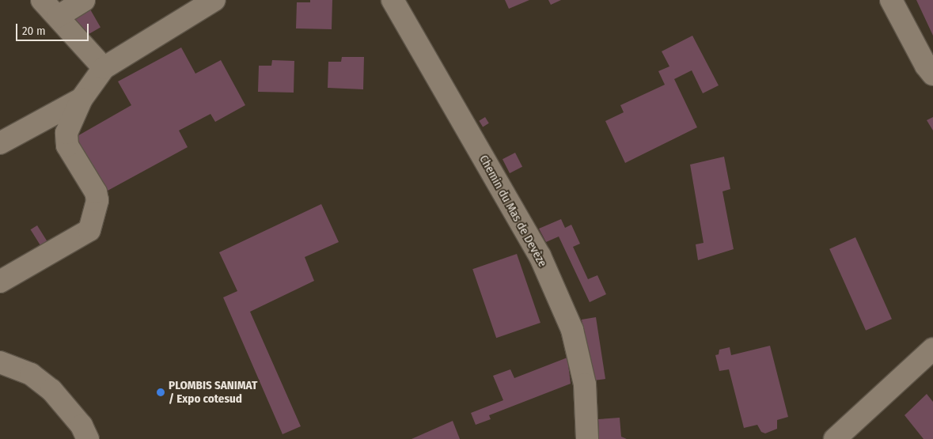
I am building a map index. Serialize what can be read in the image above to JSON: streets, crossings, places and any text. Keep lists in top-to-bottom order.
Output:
{
  "streets": {
    "street": ["Chemin du Mas de Devèze"]
  },
  "places": ["PLOMBIS SANIMAT / Expo cotesud"],
  "scale_bar": "20 m"
}
